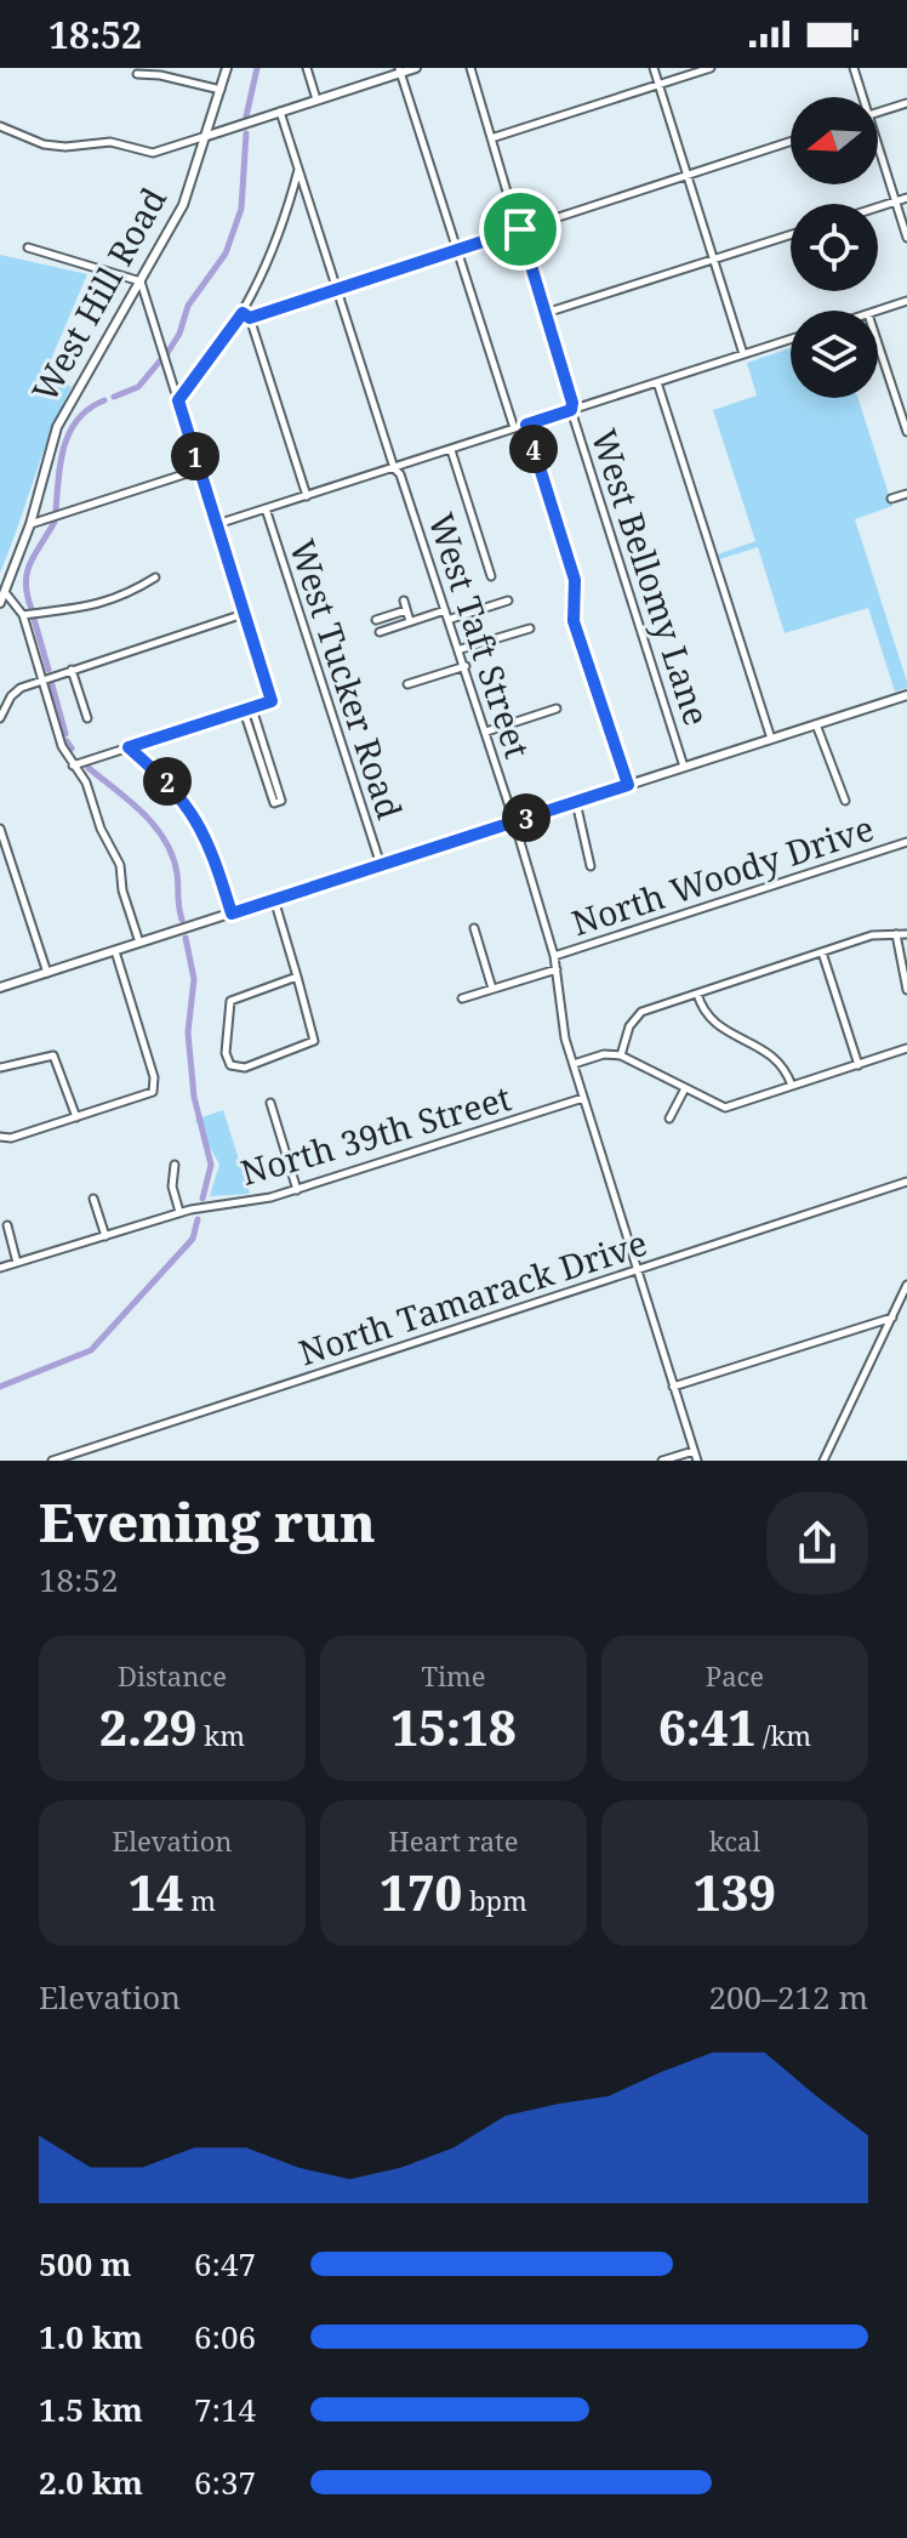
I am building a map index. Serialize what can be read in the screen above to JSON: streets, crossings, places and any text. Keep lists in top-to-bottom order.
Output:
{
  "streets": {
    "street": [
      "West Hill Road",
      "West Bellomy Lane",
      "West Taft Street",
      "West Tucker Road",
      "North Woody Drive",
      "North 39th Street",
      "North Tamarack Drive"
    ]
  },
  "crossings": [
    ["West Taft Street", "North Woody Drive"],
    ["West Taft Street", "North 39th Street"],
    ["West Taft Street", "North Tamarack Drive"]
  ],
  "north": "left",
  "page": {
    "status": "18:52",
    "pins": [
      "4",
      "1",
      "2",
      "3"
    ],
    "heading": ["Evening run", "18:52"],
    "stats": [
      ["Distance", "2.29 km"],
      ["Time", "15:18"],
      ["Pace", "6:41 /km"],
      ["Elevation", "14 m"],
      ["Heart rate", "170 bpm"],
      ["kcal", "139"]
    ],
    "chart": ["Elevation", "200–212 m"],
    "list": [
      {
        "name": "500 m",
        "note": "6:47"
      },
      {
        "name": "1.0 km",
        "note": "6:06"
      },
      {
        "name": "1.5 km",
        "note": "7:14"
      },
      {
        "name": "2.0 km",
        "note": "6:37"
      }
    ]
  }
}
